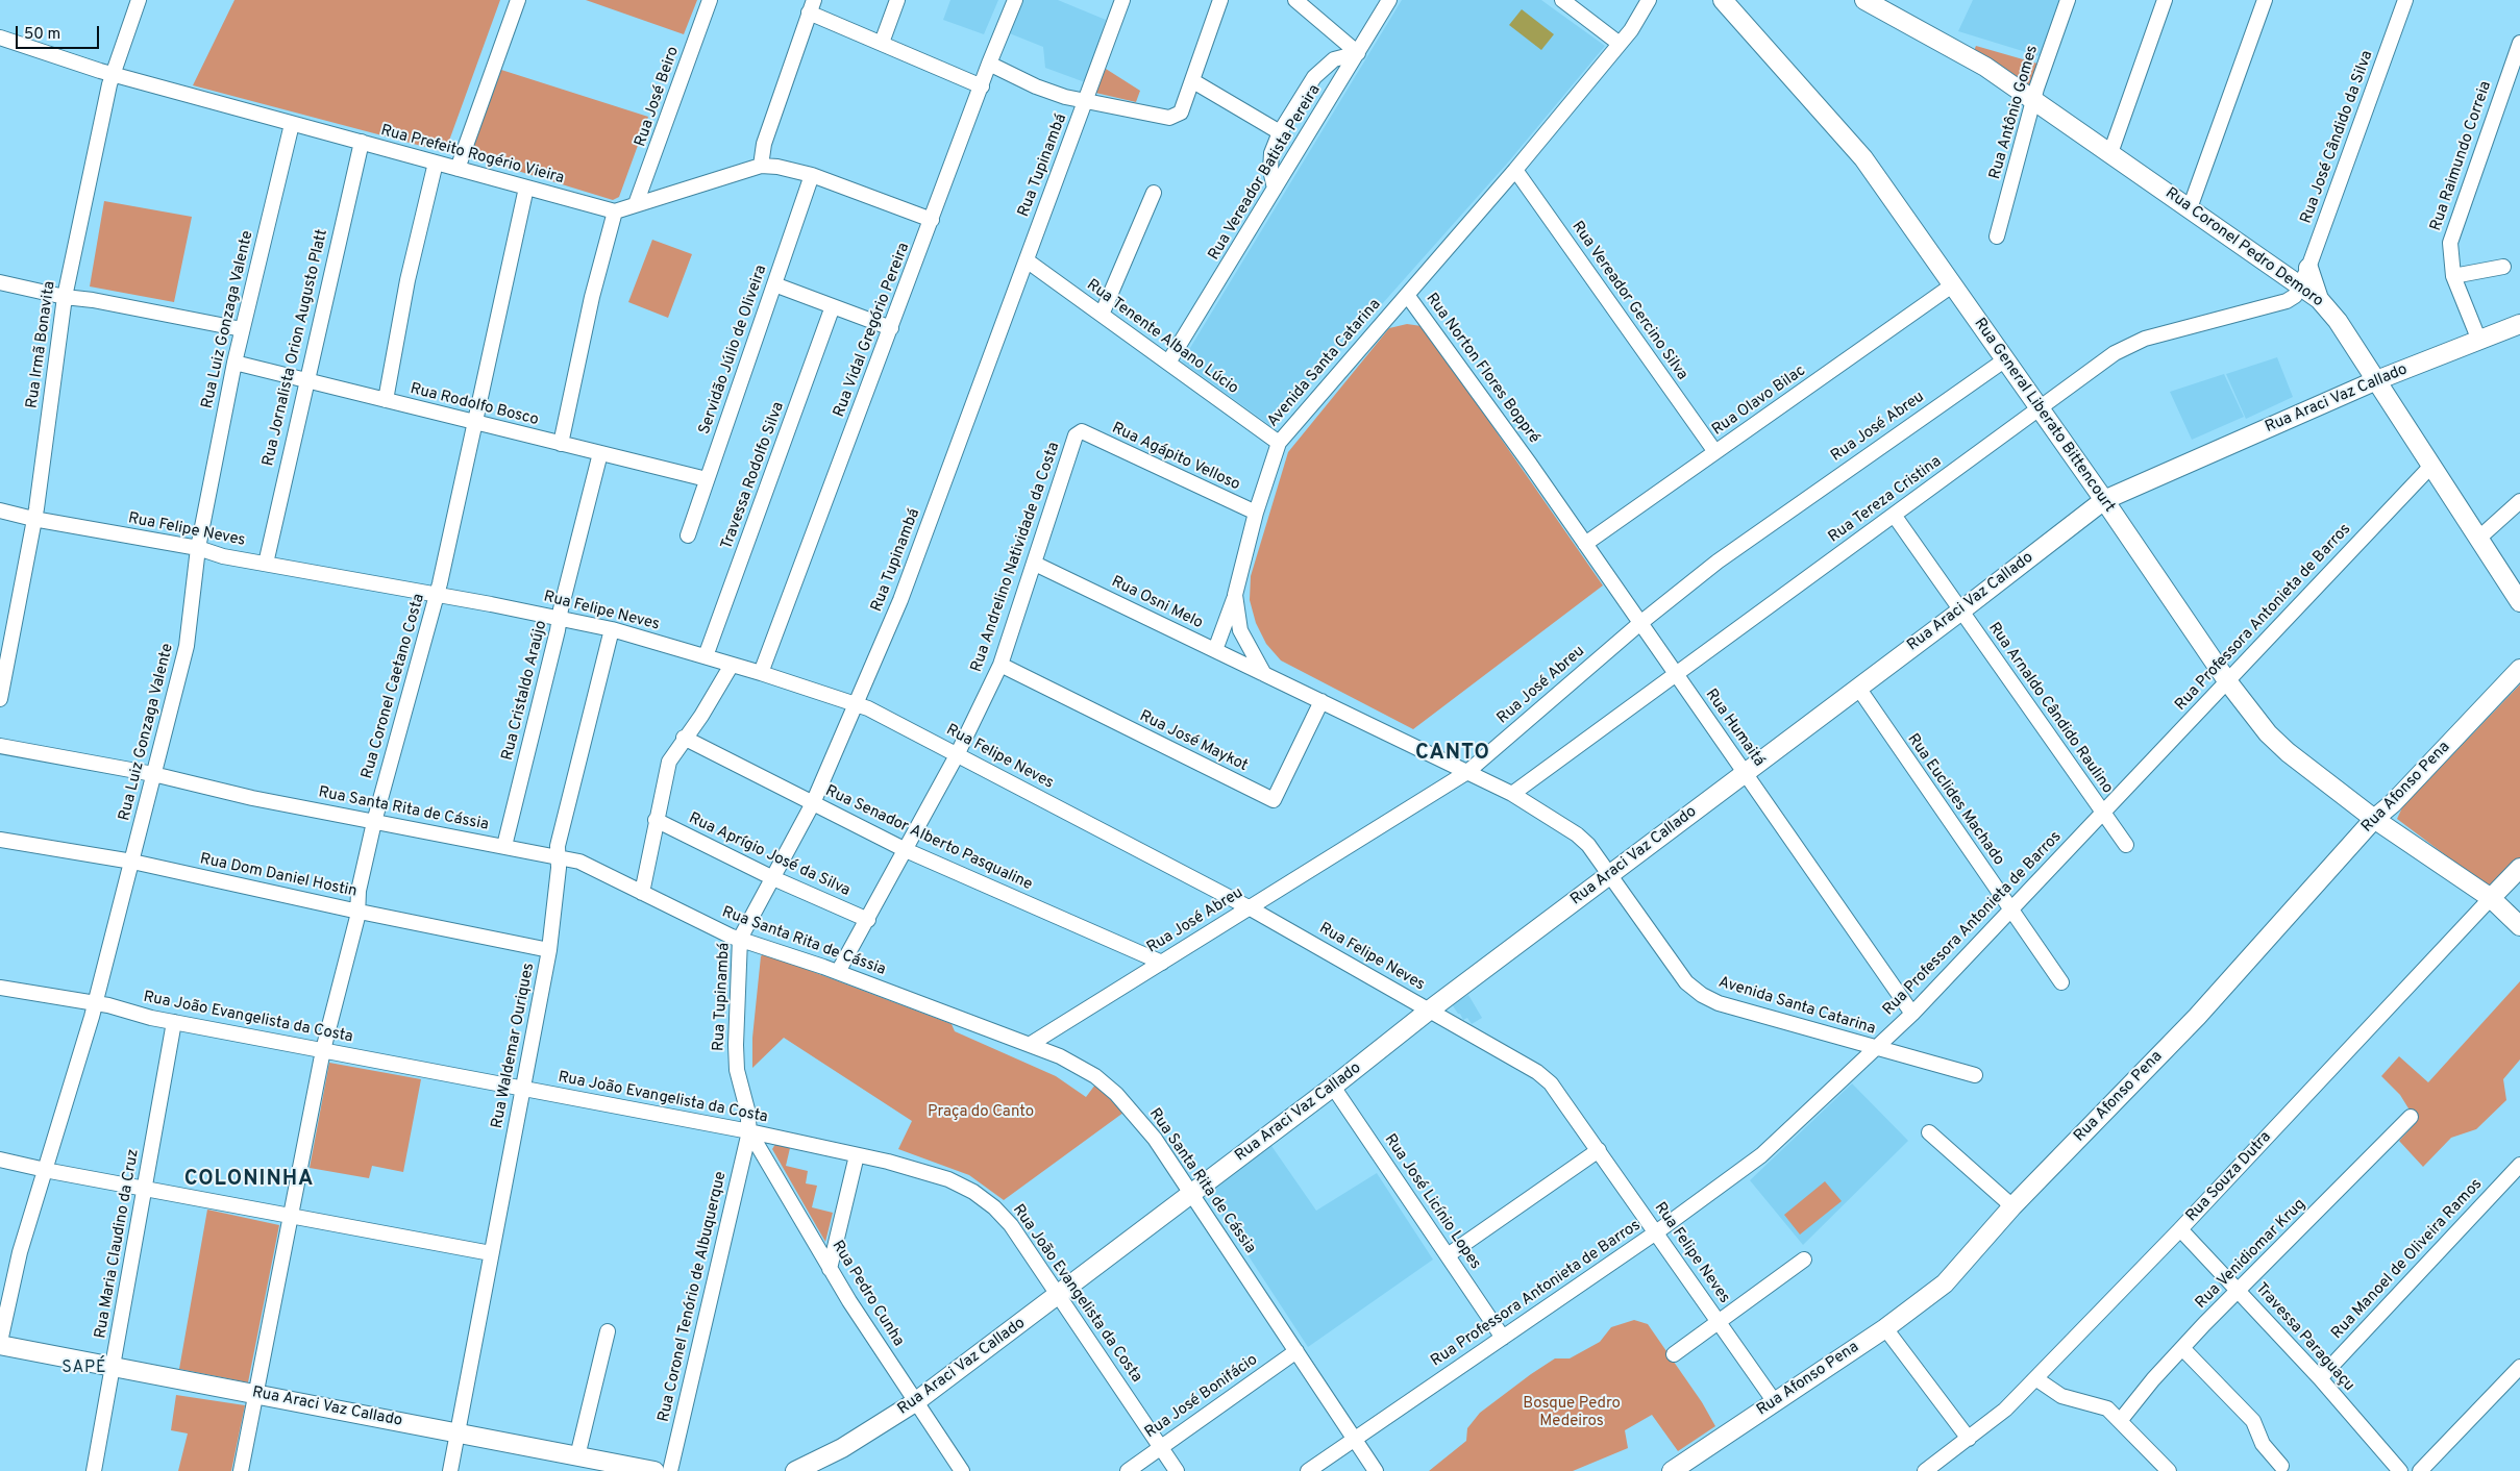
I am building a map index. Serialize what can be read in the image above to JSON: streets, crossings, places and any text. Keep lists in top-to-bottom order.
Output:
{
  "streets": {
    "main road": [
      "Rua Coronel Pedro Demoro",
      "Rua Araci Vaz Callado",
      "Rua General Liberato Bittencourt",
      "Rua Afonso Pena",
      "Rua Souza Dutra"
    ],
    "street": [
      "Rua José Beiro",
      "Rua Antônio Gomes",
      "Rua José Cândido da Silva",
      "Rua Prefeito Rogério Vieira",
      "Rua Raimundo Correia",
      "Rua Tupinambá",
      "Rua Vereador Batista Pereira",
      "Rua Vereador Gercino Silva",
      "Rua Luiz Gonzaga Valente",
      "Rua Vidal Gregório Pereira",
      "Rua Tenente Albano Lúcio",
      "Rua Irmã Bonavita",
      "Rua Jornalista Orion Augusto Platt",
      "Servidão Júlio de Oliveira",
      "Avenida Santa Catarina",
      "Rua Norton Flores Boppré",
      "Rua Olavo Bilac",
      "Rua Rodolfo Bosco",
      "Rua José Abreu",
      "Rua Agápito Velloso",
      "Travessa Rodolfo Silva",
      "Rua Tereza Cristina",
      "Rua Felipe Neves",
      "Rua Andrelino Natividade da Costa",
      "Rua Osni Melo",
      "Rua Professora Antonieta de Barros",
      "Rua Coronel Caetano Costa",
      "Rua Cristaldo Araújo",
      "Rua Arnaldo Cândido Raulino",
      "Rua Humaitá",
      "Rua José Maykot",
      "Rua Euclides Machado",
      "Rua Santa Rita de Cássia",
      "Rua Senador Alberto Pasqualine",
      "Rua Aprígio José da Silva",
      "Rua Dom Daniel Hostin",
      "Rua João Evangelista da Costa",
      "Rua Waldemar Ouriques",
      "Rua José Licínio Lopes",
      "Rua Maria Claudino da Cruz",
      "Rua Venidiomar Krug",
      "Rua Manoel de Oliveira Ramos",
      "Rua Pedro Cunha",
      "Rua Coronel Tenório de Albuquerque",
      "Travessa Paraguaçu",
      "Rua José Bonifácio"
    ]
  },
  "crossings": [
    ["Rua Antônio Gomes", "Rua Coronel Pedro Demoro"],
    ["Rua José Cândido da Silva", "Rua Coronel Pedro Demoro"],
    ["Rua José Cândido da Silva", "Rua Tereza Cristina"],
    ["Rua Prefeito Rogério Vieira", "Rua Luiz Gonzaga Valente"],
    ["Rua Prefeito Rogério Vieira", "Rua Irmã Bonavita"],
    ["Rua Prefeito Rogério Vieira", "Rua Jornalista Orion Augusto Platt"],
    ["Rua Prefeito Rogério Vieira", "Rua Coronel Caetano Costa"],
    ["Rua Raimundo Correia", "Rua Araci Vaz Callado"],
    ["Rua Tupinambá", "Rua Tenente Albano Lúcio"],
    ["Rua Tupinambá", "Rua Felipe Neves"],
    ["Rua Tupinambá", "Rua Santa Rita de Cássia"],
    ["Rua Tupinambá", "Rua Senador Alberto Pasqualine"],
    ["Rua Tupinambá", "Rua Aprígio José da Silva"],
    ["Rua Tupinambá", "Rua João Evangelista da Costa"],
    ["Rua Tupinambá", "Rua Pedro Cunha"],
    ["Rua Tupinambá", "Rua Coronel Tenório de Albuquerque"],
    ["Rua Vereador Batista Pereira", "Rua Tenente Albano Lúcio"],
    ["Rua Coronel Pedro Demoro", "Rua Araci Vaz Callado"],
    ["Rua Coronel Pedro Demoro", "Rua Tereza Cristina"],
    ["Rua Coronel Pedro Demoro", "Rua Professora Antonieta de Barros"],
    ["Rua Vereador Gercino Silva", "Avenida Santa Catarina"],
    ["Rua Vereador Gercino Silva", "Rua Olavo Bilac"],
    ["Rua Luiz Gonzaga Valente", "Rua Araci Vaz Callado"],
    ["Rua Luiz Gonzaga Valente", "Rua Rodolfo Bosco"],
    ["Rua Luiz Gonzaga Valente", "Rua Felipe Neves"],
    ["Rua Luiz Gonzaga Valente", "Rua Santa Rita de Cássia"],
    ["Rua Luiz Gonzaga Valente", "Rua Dom Daniel Hostin"],
    ["Rua Luiz Gonzaga Valente", "Rua João Evangelista da Costa"],
    ["Rua Vidal Gregório Pereira", "Rua Felipe Neves"],
    ["Rua Tenente Albano Lúcio", "Avenida Santa Catarina"],
    ["Rua Irmã Bonavita", "Rua Felipe Neves"],
    ["Rua Jornalista Orion Augusto Platt", "Rua Rodolfo Bosco"],
    ["Rua Jornalista Orion Augusto Platt", "Rua Felipe Neves"],
    ["Servidão Júlio de Oliveira", "Rua Rodolfo Bosco"],
    ["Avenida Santa Catarina", "Rua Norton Flores Boppré"],
    ["Avenida Santa Catarina", "Rua Araci Vaz Callado"],
    ["Avenida Santa Catarina", "Rua José Abreu"],
    ["Avenida Santa Catarina", "Rua Agápito Velloso"],
    ["Avenida Santa Catarina", "Rua Tereza Cristina"],
    ["Avenida Santa Catarina", "Rua Osni Melo"],
    ["Avenida Santa Catarina", "Rua Professora Antonieta de Barros"],
    ["Avenida Santa Catarina", "Rua José Maykot"],
    ["Rua Norton Flores Boppré", "Rua Humaitá"],
    ["Rua Araci Vaz Callado", "Rua General Liberato Bittencourt"],
    ["Rua Araci Vaz Callado", "Rua Felipe Neves"],
    ["Rua Araci Vaz Callado", "Rua Coronel Caetano Costa"],
    ["Rua Araci Vaz Callado", "Rua Arnaldo Cândido Raulino"],
    ["Rua Araci Vaz Callado", "Rua Humaitá"],
    ["Rua Araci Vaz Callado", "Rua Euclides Machado"],
    ["Rua Araci Vaz Callado", "Rua Santa Rita de Cássia"],
    ["Rua Araci Vaz Callado", "Rua João Evangelista da Costa"],
    ["Rua Araci Vaz Callado", "Rua Waldemar Ouriques"],
    ["Rua Araci Vaz Callado", "Rua José Licínio Lopes"],
    ["Rua Araci Vaz Callado", "Rua Maria Claudino da Cruz"],
    ["Rua Araci Vaz Callado", "Rua Pedro Cunha"],
    ["Rua Olavo Bilac", "Rua General Liberato Bittencourt"],
    ["Rua Olavo Bilac", "Rua Humaitá"],
    ["Rua Rodolfo Bosco", "Rua Coronel Caetano Costa"],
    ["Rua Rodolfo Bosco", "Rua Cristaldo Araújo"],
    ["Rua General Liberato Bittencourt", "Rua José Abreu"],
    ["Rua General Liberato Bittencourt", "Rua Tereza Cristina"],
    ["Rua General Liberato Bittencourt", "Rua Professora Antonieta de Barros"],
    ["Rua General Liberato Bittencourt", "Rua Afonso Pena"],
    ["Rua General Liberato Bittencourt", "Rua Souza Dutra"],
    ["Rua José Abreu", "Rua Felipe Neves"],
    ["Rua José Abreu", "Rua Humaitá"],
    ["Rua José Abreu", "Rua Santa Rita de Cássia"],
    ["Rua José Abreu", "Rua Senador Alberto Pasqualine"],
    ["Rua Agápito Velloso", "Rua Andrelino Natividade da Costa"],
    ["Travessa Rodolfo Silva", "Rua Felipe Neves"],
    ["Rua Tereza Cristina", "Rua Arnaldo Cândido Raulino"],
    ["Rua Tereza Cristina", "Rua Humaitá"],
    ["Rua Felipe Neves", "Rua Andrelino Natividade da Costa"],
    ["Rua Felipe Neves", "Rua Professora Antonieta de Barros"],
    ["Rua Felipe Neves", "Rua Coronel Caetano Costa"],
    ["Rua Felipe Neves", "Rua Cristaldo Araújo"],
    ["Rua Felipe Neves", "Rua Afonso Pena"],
    ["Rua Felipe Neves", "Rua Waldemar Ouriques"],
    ["Rua Andrelino Natividade da Costa", "Rua Osni Melo"],
    ["Rua Andrelino Natividade da Costa", "Rua José Maykot"],
    ["Rua Andrelino Natividade da Costa", "Rua Santa Rita de Cássia"],
    ["Rua Andrelino Natividade da Costa", "Rua Senador Alberto Pasqualine"],
    ["Rua Andrelino Natividade da Costa", "Rua Aprígio José da Silva"],
    ["Rua Professora Antonieta de Barros", "Rua Arnaldo Cândido Raulino"],
    ["Rua Professora Antonieta de Barros", "Rua Humaitá"],
    ["Rua Professora Antonieta de Barros", "Rua Euclides Machado"],
    ["Rua Professora Antonieta de Barros", "Rua Santa Rita de Cássia"],
    ["Rua Professora Antonieta de Barros", "Rua José Licínio Lopes"],
    ["Rua Coronel Caetano Costa", "Rua Santa Rita de Cássia"],
    ["Rua Coronel Caetano Costa", "Rua Dom Daniel Hostin"],
    ["Rua Coronel Caetano Costa", "Rua João Evangelista da Costa"],
    ["Rua Cristaldo Araújo", "Rua Santa Rita de Cássia"],
    ["Rua Santa Rita de Cássia", "Rua Waldemar Ouriques"],
    ["Rua Santa Rita de Cássia", "Rua José Bonifácio"],
    ["Rua Dom Daniel Hostin", "Rua Waldemar Ouriques"],
    ["Rua João Evangelista da Costa", "Rua Waldemar Ouriques"],
    ["Rua João Evangelista da Costa", "Rua Maria Claudino da Cruz"],
    ["Rua João Evangelista da Costa", "Rua Pedro Cunha"],
    ["Rua João Evangelista da Costa", "Rua Coronel Tenório de Albuquerque"],
    ["Rua João Evangelista da Costa", "Rua José Bonifácio"],
    ["Rua Souza Dutra", "Travessa Paraguaçu"],
    ["Rua Venidiomar Krug", "Travessa Paraguaçu"],
    ["Rua Manoel de Oliveira Ramos", "Travessa Paraguaçu"],
    ["Rua Pedro Cunha", "Rua Coronel Tenório de Albuquerque"]
  ],
  "districts": ["CANTO", "COLONINHA", "SAPÉ"],
  "parks": ["Praça do Canto", "Bosque Pedro Medeiros"],
  "scale_bar": "50 m"
}
